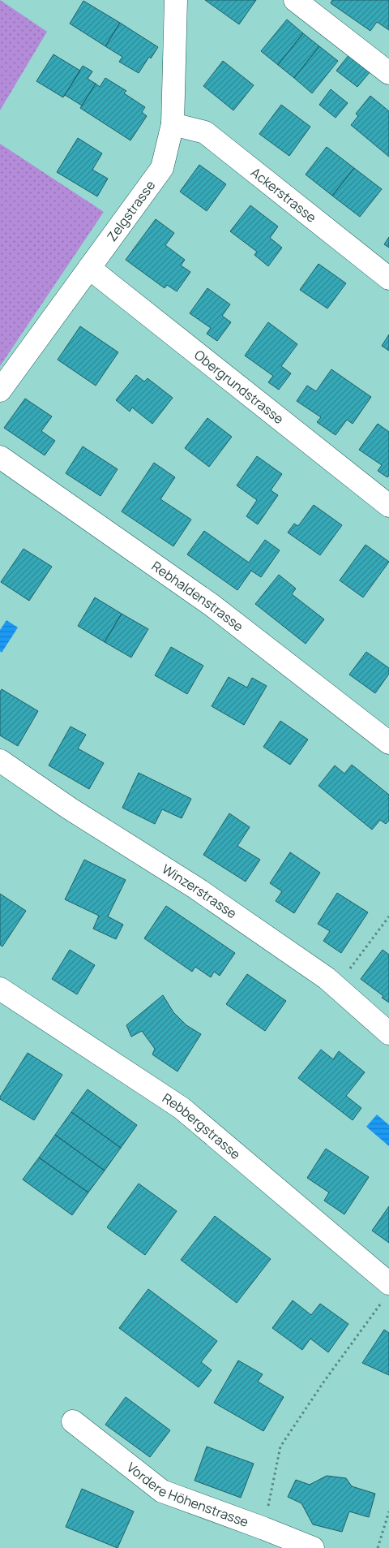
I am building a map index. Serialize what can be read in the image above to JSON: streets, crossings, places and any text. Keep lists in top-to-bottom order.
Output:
{
  "streets": {
    "street": [
      "Ackerstrasse",
      "Zelgstrasse",
      "Obergrundstrasse",
      "Rebhaldenstrasse",
      "Winzerstrasse",
      "Rebbergstrasse",
      "Vordere Höhenstrasse"
    ]
  },
  "crossings": [
    ["Ackerstrasse", "Zelgstrasse"],
    ["Zelgstrasse", "Obergrundstrasse"]
  ]
}
